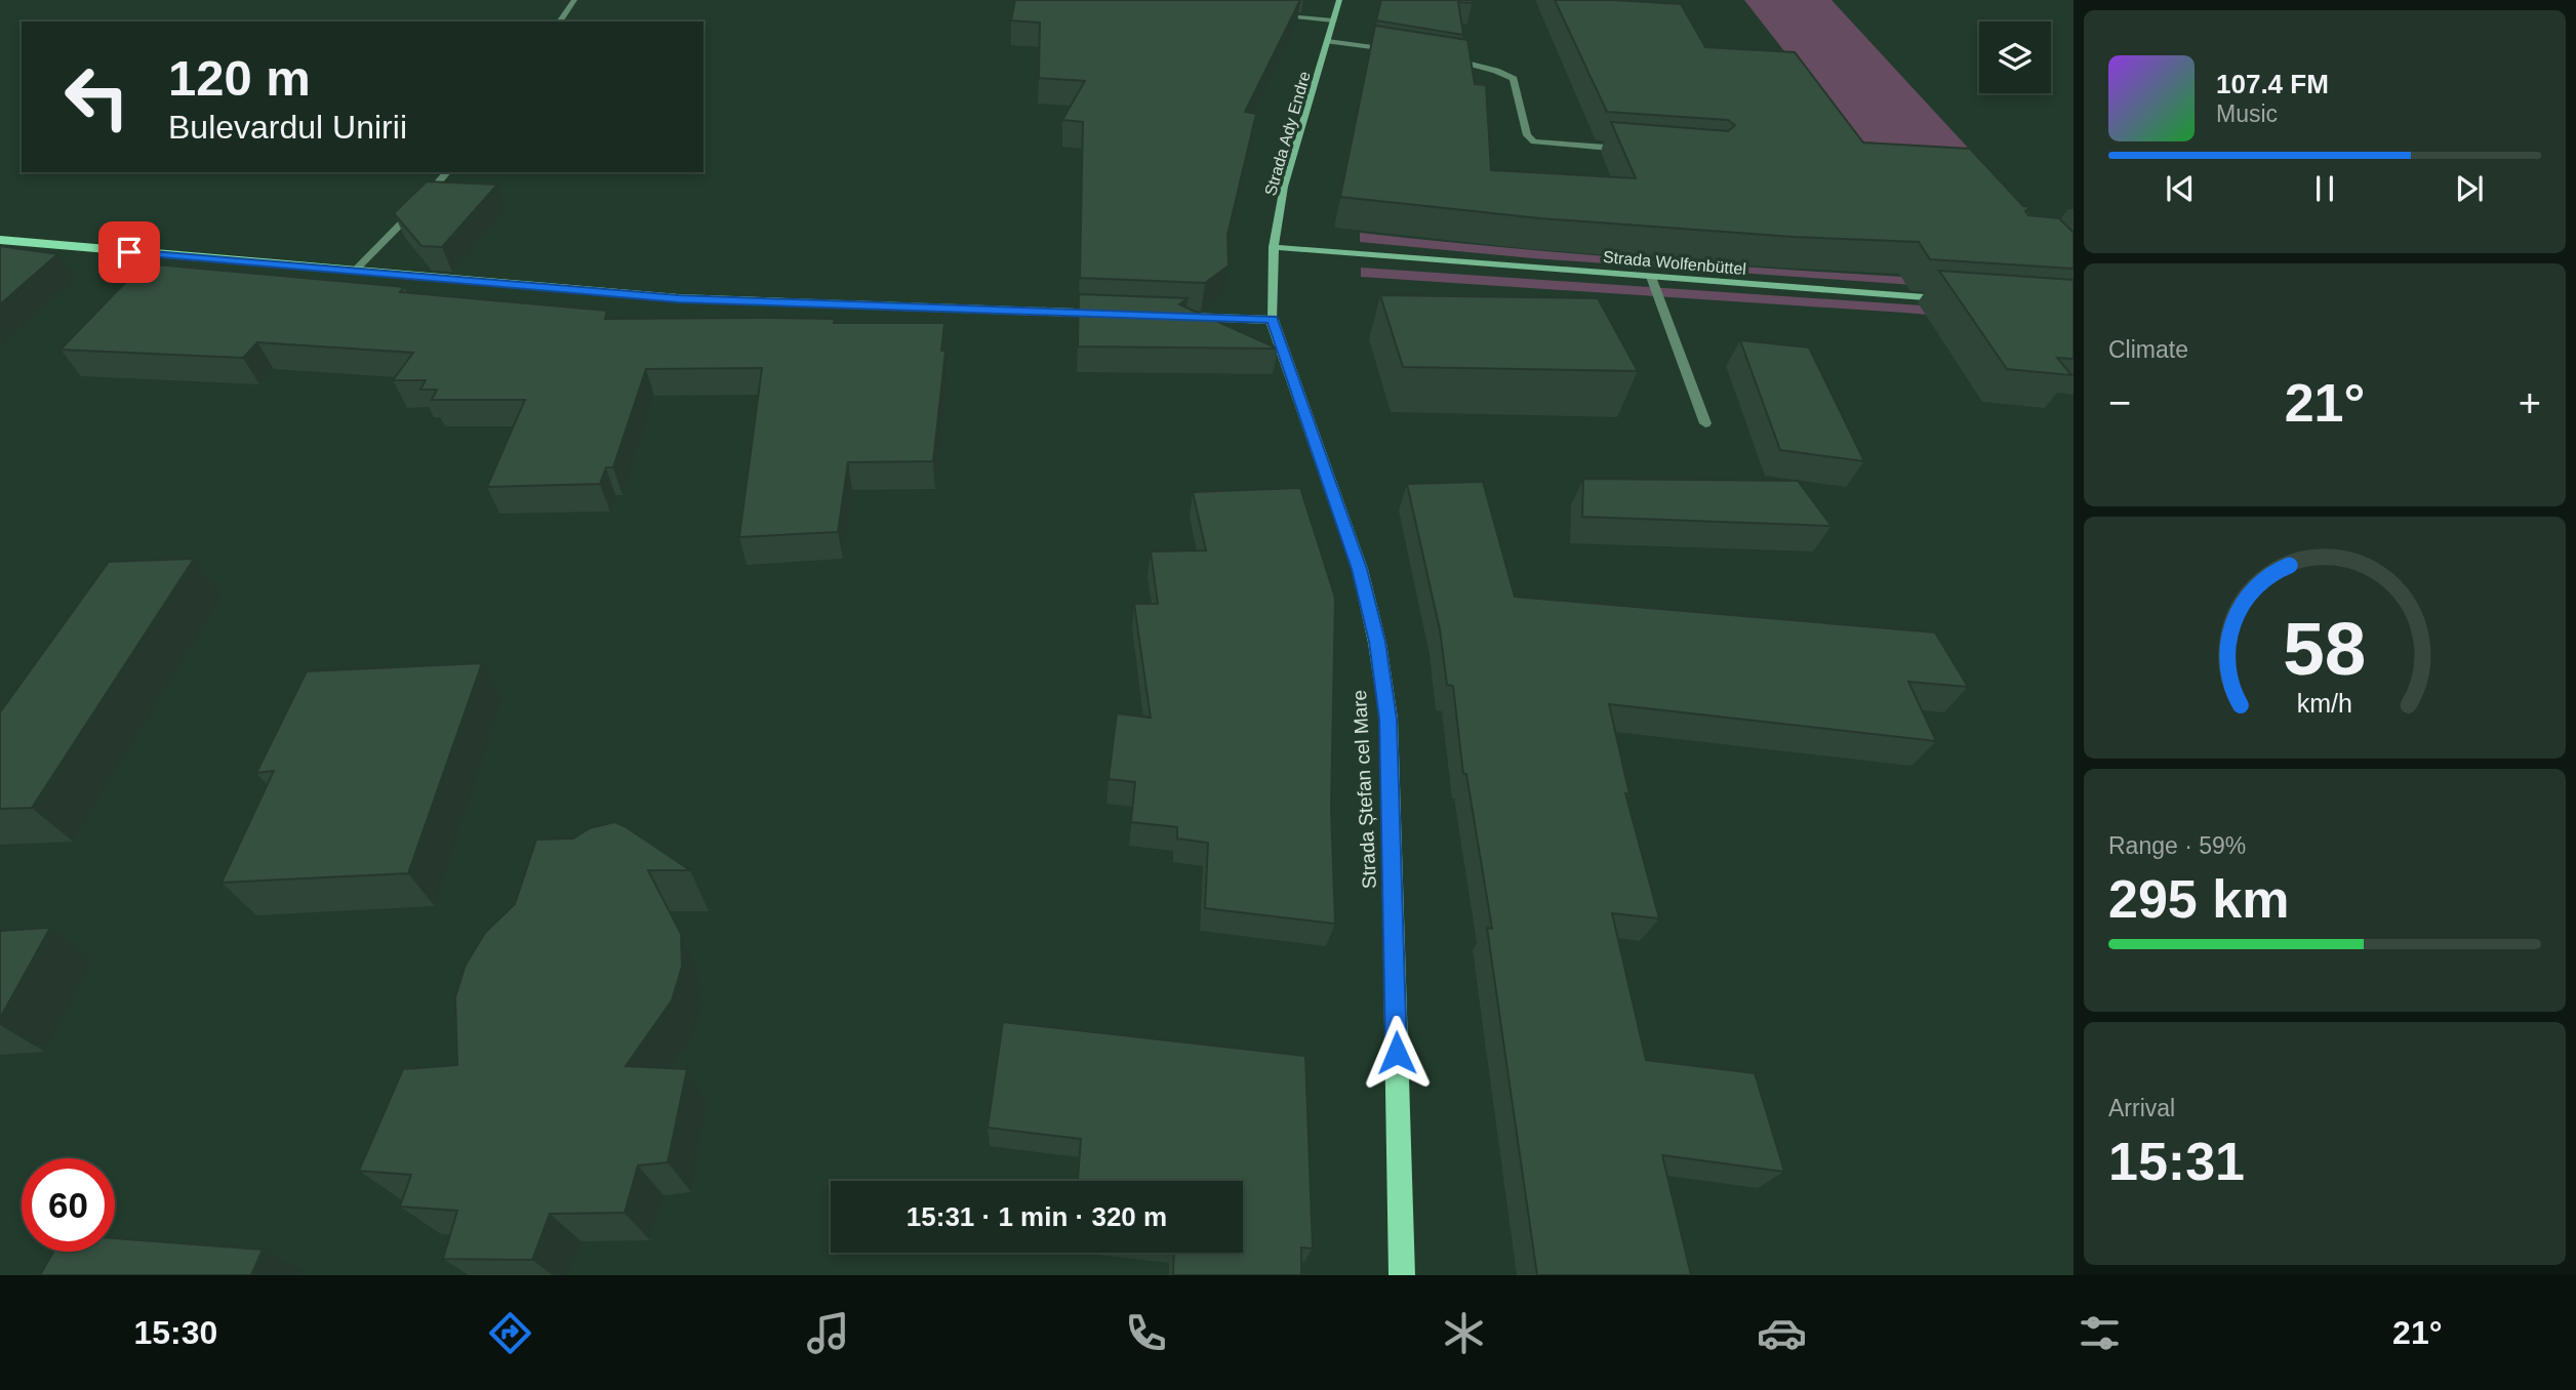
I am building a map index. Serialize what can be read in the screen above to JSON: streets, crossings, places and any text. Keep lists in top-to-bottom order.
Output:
{
  "streets": {
    "main road": ["Strada Ady Endre", "Strada Wolfenbüttel", "Strada Ștefan cel Mare"]
  },
  "crossings": [
    ["Strada Ady Endre", "Strada Wolfenbüttel"],
    ["Strada Ady Endre", "Strada Ștefan cel Mare"]
  ],
  "page": {
    "turn": ["120 m", "Bulevardul Unirii"],
    "song": ["107.4 FM", "Music"],
    "tile": [
      "Climate",
      ["Range · 59%", "295 km"],
      ["Arrival", "15:31"]
    ],
    "heat": ["−", "21°", "+"],
    "limit": "60",
    "trip": "15:31 · 1 min · 320 m",
    "tabs": ["15:30", "21°"],
    "gauge": ["58", "km/h"]
  }
}
